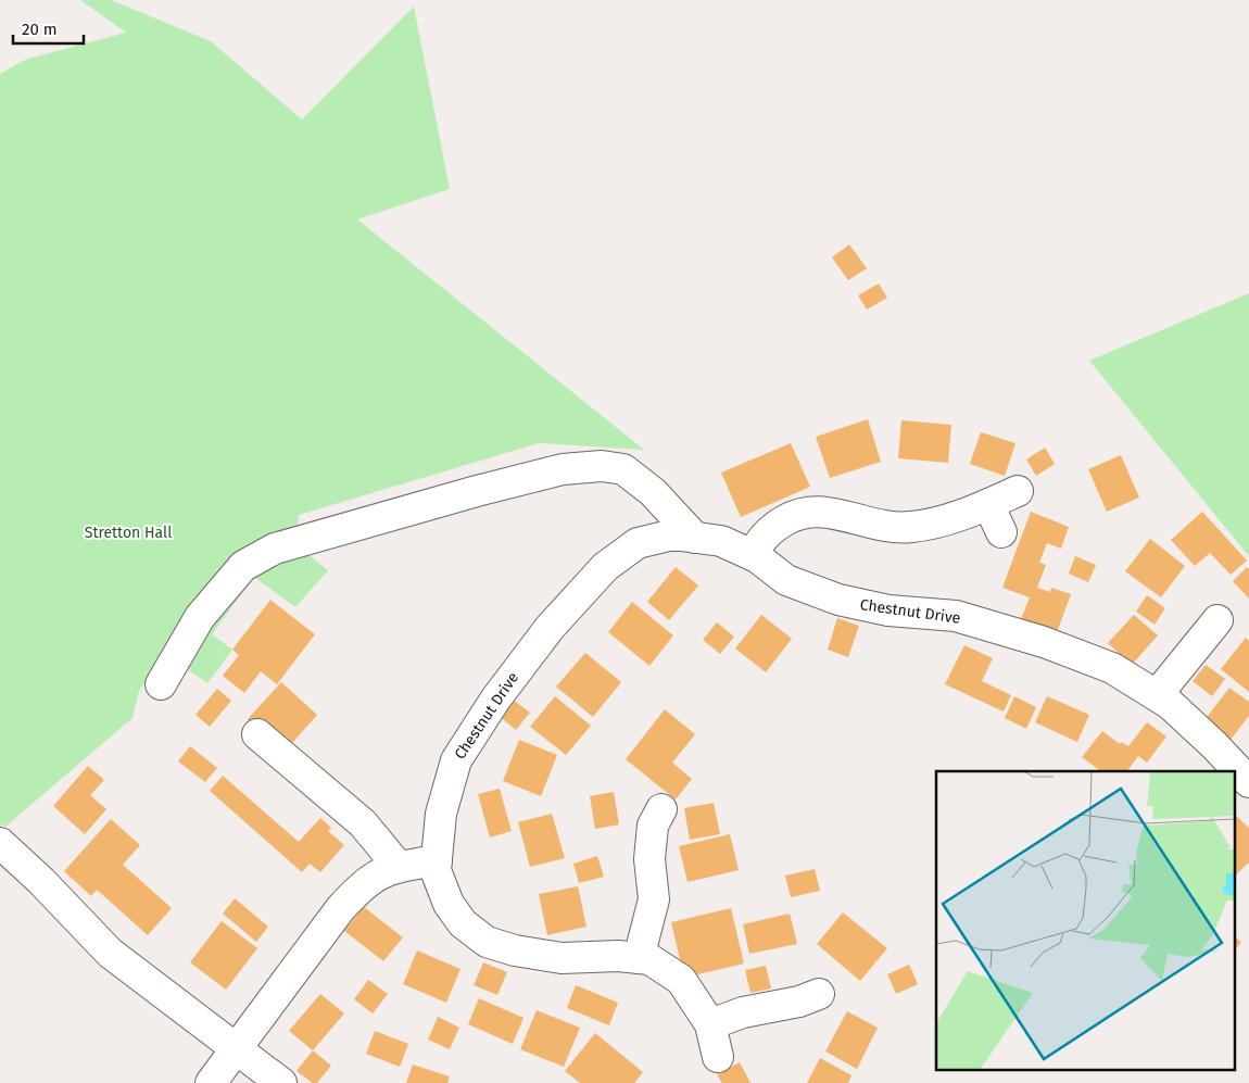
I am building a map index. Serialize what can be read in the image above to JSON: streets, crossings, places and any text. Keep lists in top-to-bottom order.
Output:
{
  "streets": {
    "street": ["Chestnut Drive"]
  },
  "parks": ["Stretton Hall"],
  "scale_bar": "20 m"
}
